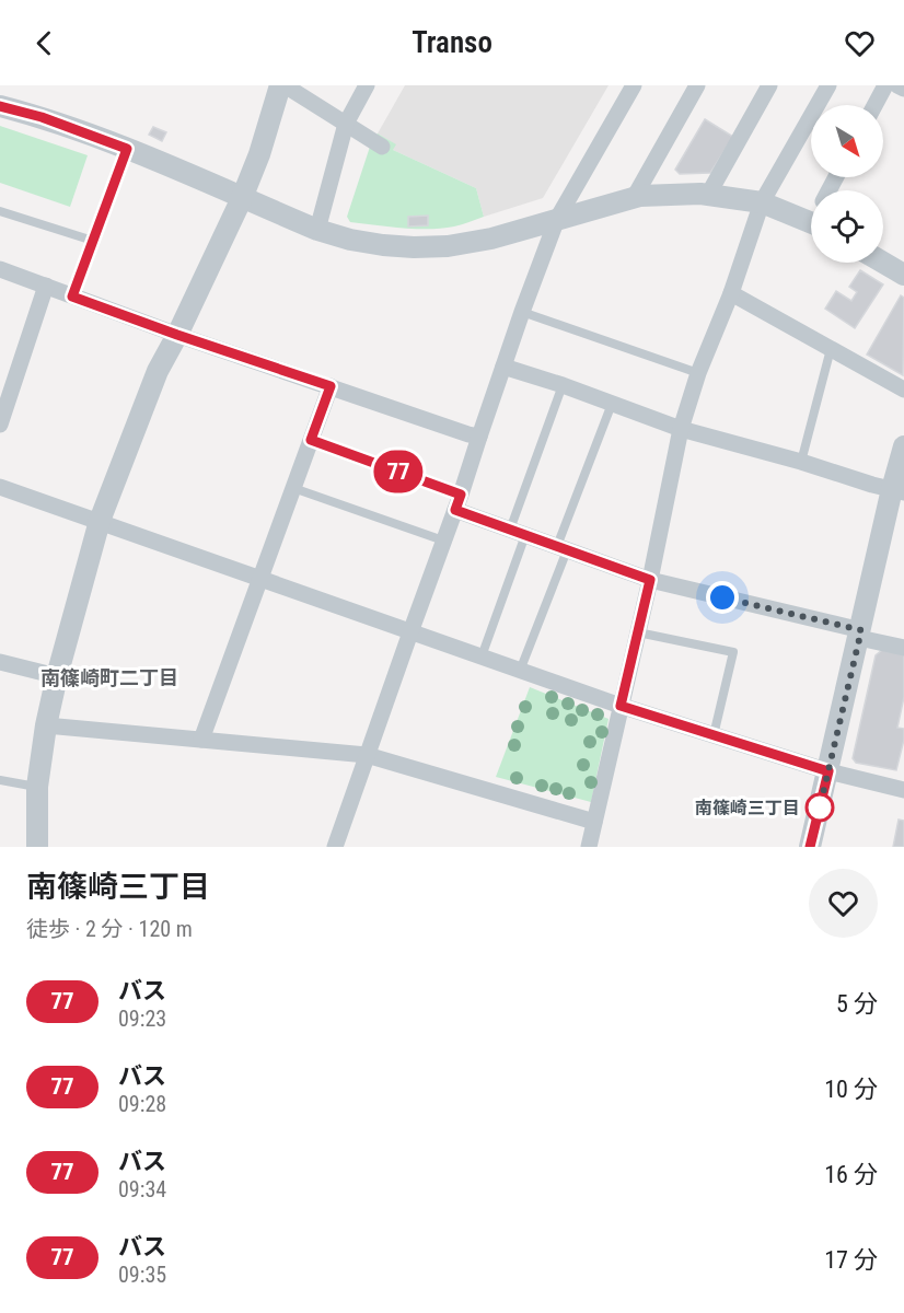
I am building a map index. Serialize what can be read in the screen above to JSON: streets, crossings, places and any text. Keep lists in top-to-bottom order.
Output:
{
  "districts": ["南篠崎町二丁目"],
  "places": ["南篠崎三丁目"],
  "lines": ["bus line 77"],
  "north": "bottom right",
  "page": {
    "header": "Transo",
    "on_map": "77",
    "heading": ["南篠崎三丁目", "徒歩 · 2 分 · 120 m"],
    "list": [
      {
        "mark": "77",
        "name": "バス",
        "note": "09:23",
        "value": "5 分"
      },
      {
        "mark": "77",
        "name": "バス",
        "note": "09:28",
        "value": "10 分"
      },
      {
        "mark": "77",
        "name": "バス",
        "note": "09:34",
        "value": "16 分"
      },
      {
        "mark": "77",
        "name": "バス",
        "note": "09:35",
        "value": "17 分"
      }
    ]
  }
}
